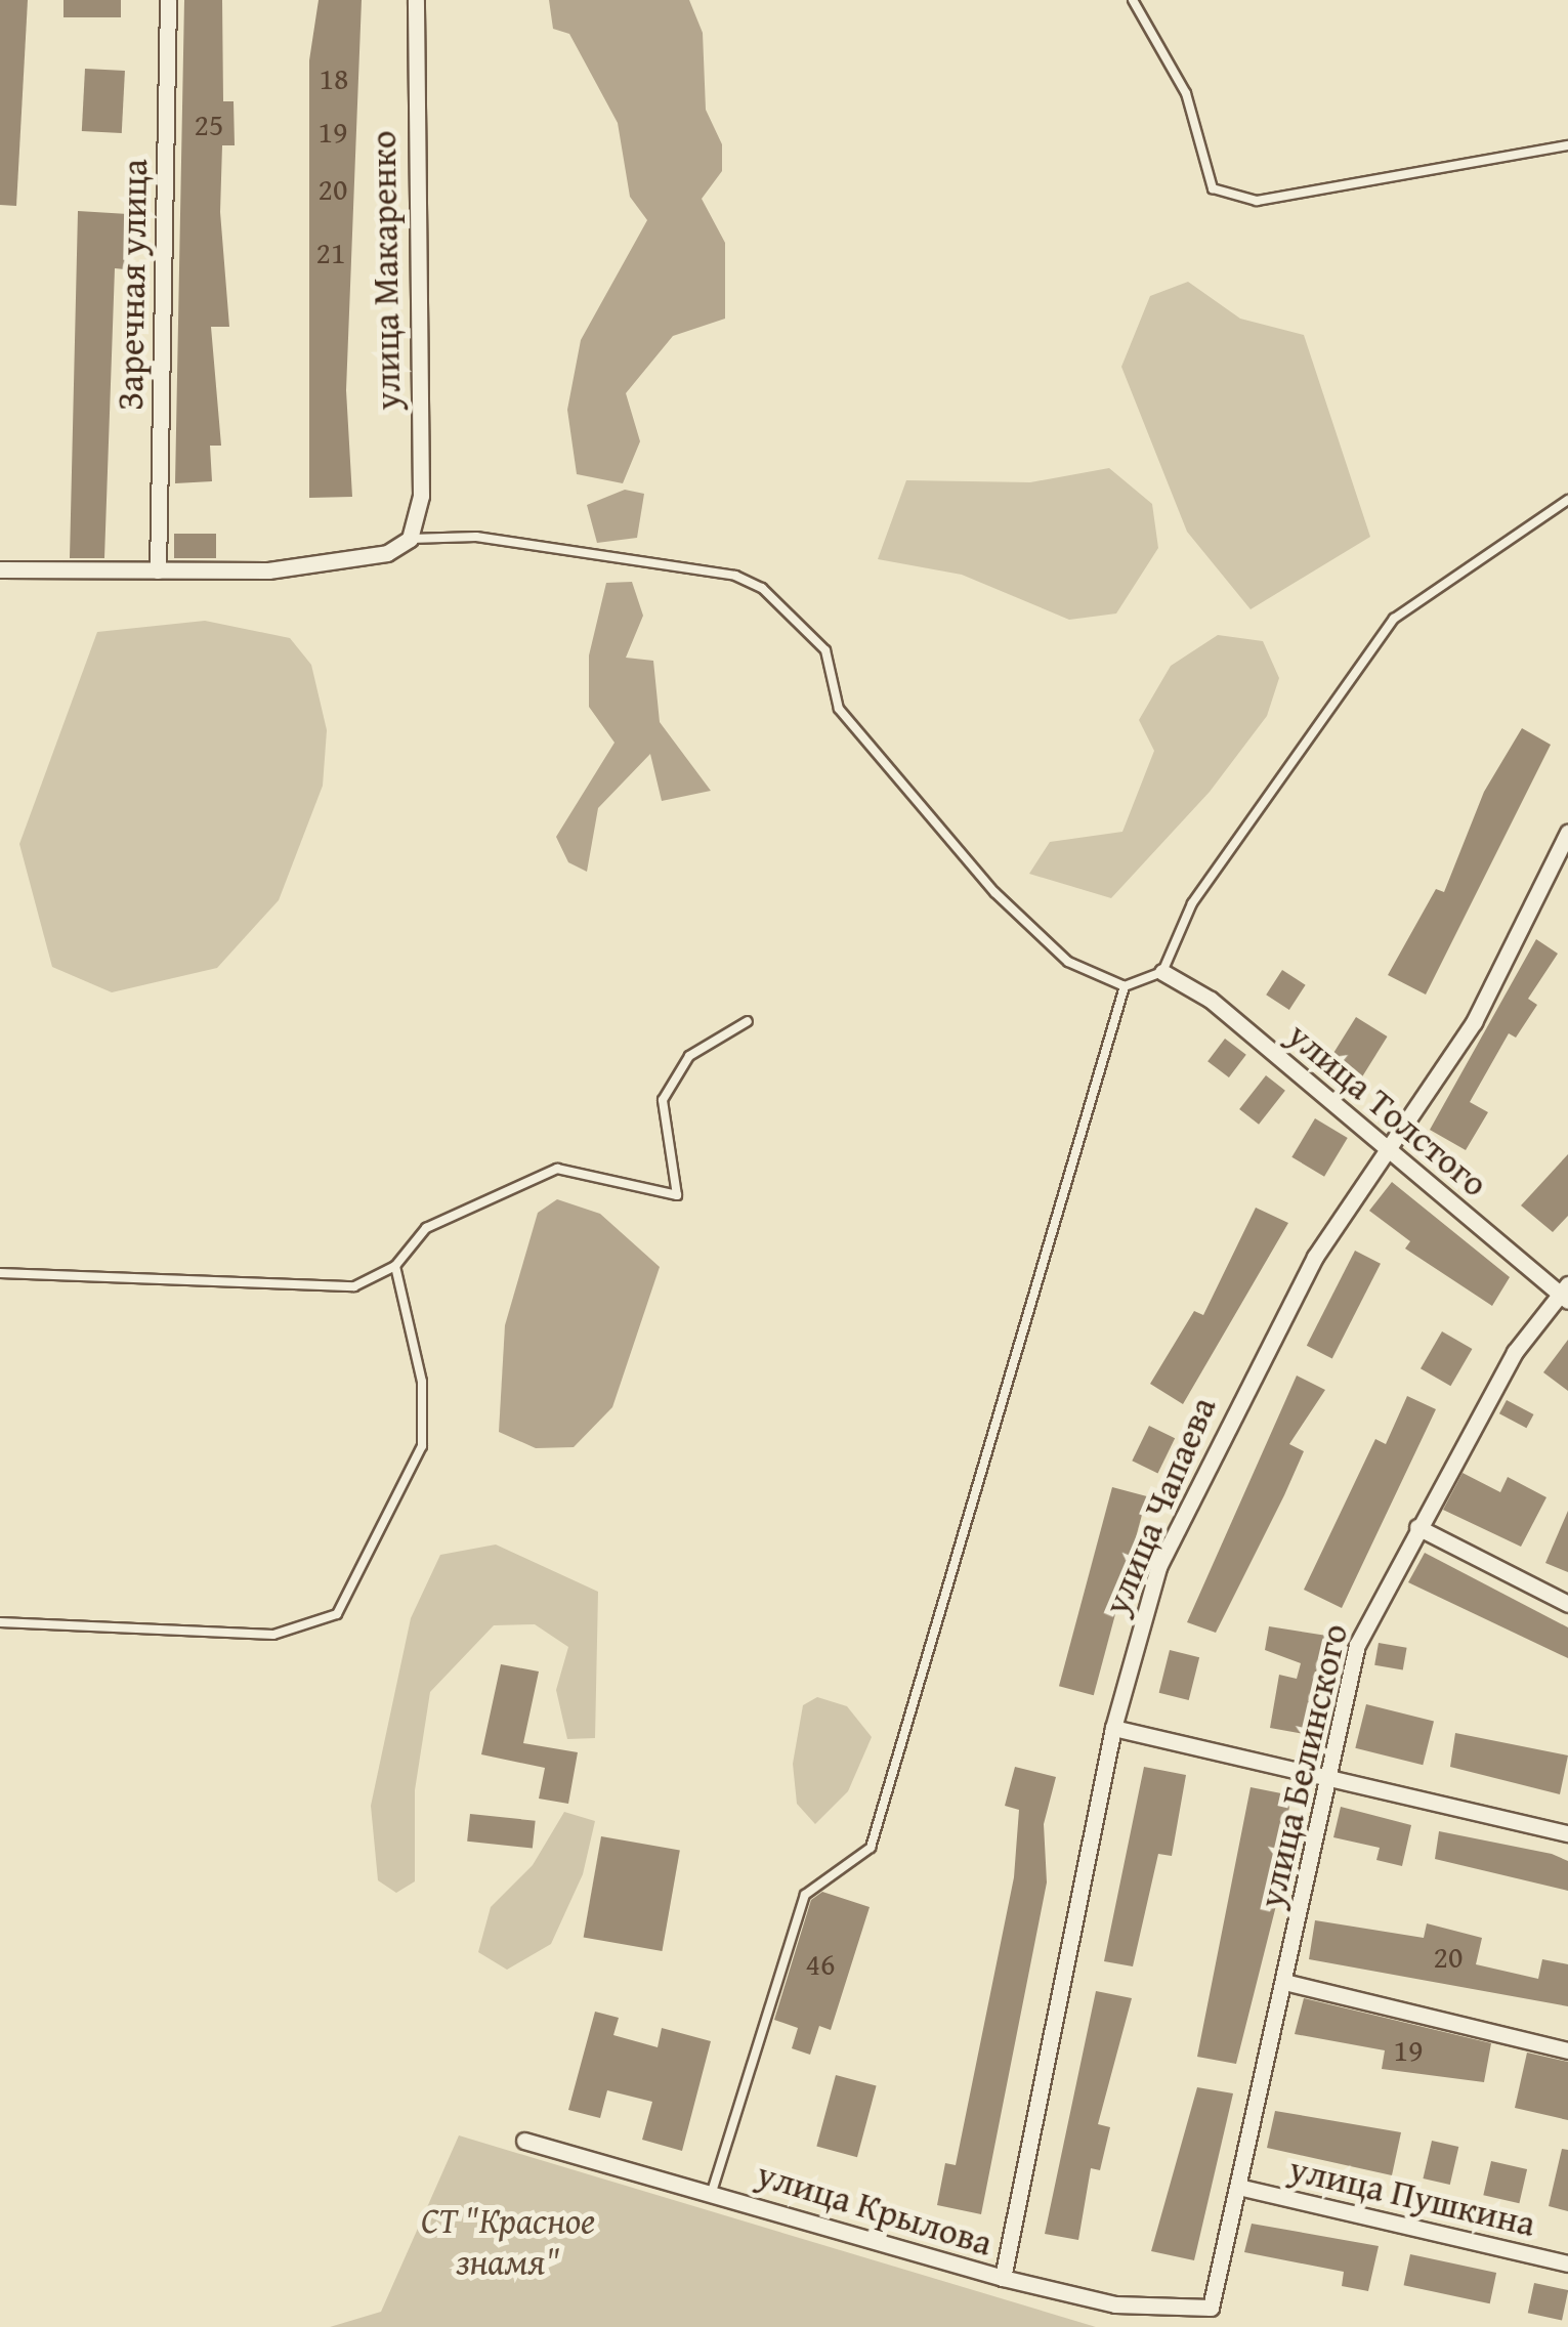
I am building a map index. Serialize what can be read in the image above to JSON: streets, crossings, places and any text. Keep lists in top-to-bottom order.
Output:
{
  "streets": {
    "street": [
      "улица Макаренко",
      "Заречная улица",
      "улица Толстого",
      "улица Чапаева",
      "улица Белинского",
      "улица Пушкина",
      "улица Крылова"
    ]
  },
  "crossings": [
    ["улица Толстого", "улица Чапаева"],
    ["улица Толстого", "улица Белинского"],
    ["улица Чапаева", "улица Крылова"],
    ["улица Белинского", "улица Пушкина"],
    ["улица Белинского", "улица Крылова"]
  ],
  "parks": ["СТ \"Красное знамя\""],
  "house_numbers": [
    "18",
    "25",
    "19",
    "20",
    "21",
    "20",
    "46",
    "19"
  ]
}
